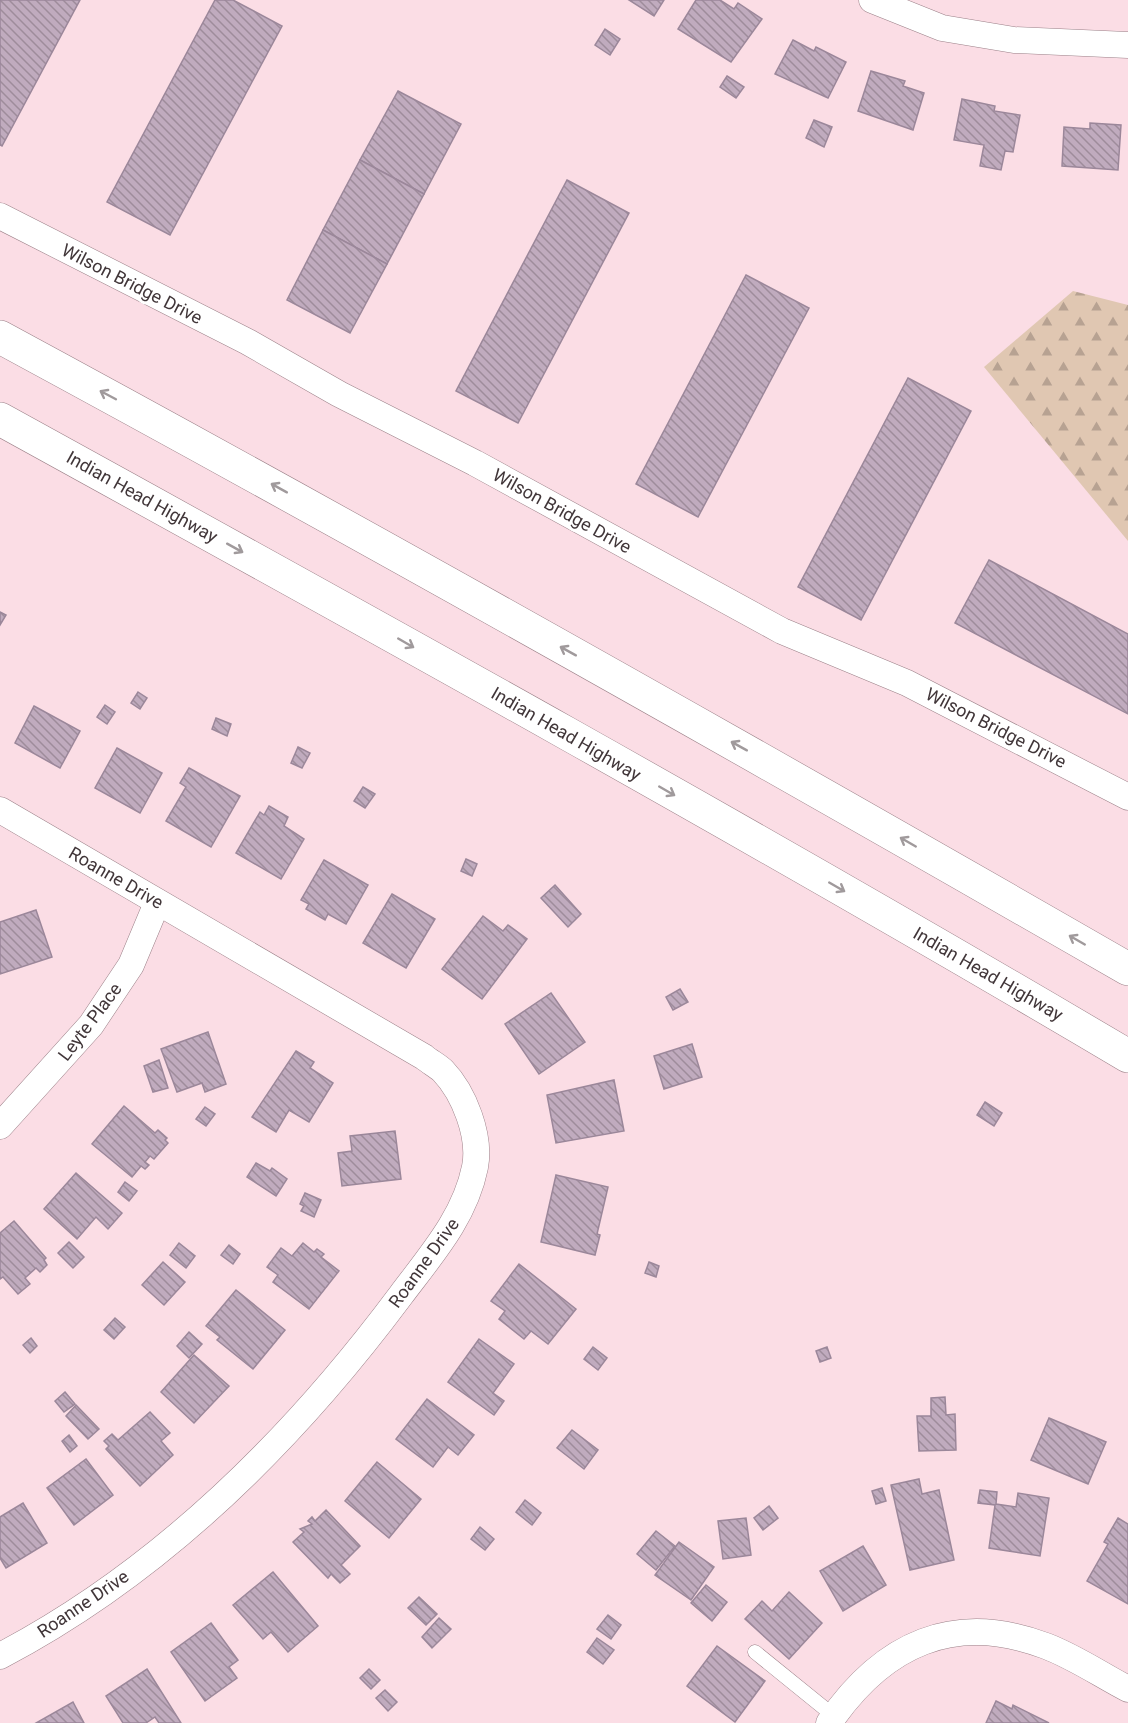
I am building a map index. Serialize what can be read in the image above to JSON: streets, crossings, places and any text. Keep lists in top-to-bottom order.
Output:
{
  "streets": {
    "highway": ["Indian Head Highway"],
    "street": ["Wilson Bridge Drive", "Roanne Drive", "Leyte Place"]
  },
  "crossings": [
    ["Roanne Drive", "Leyte Place"]
  ]
}
